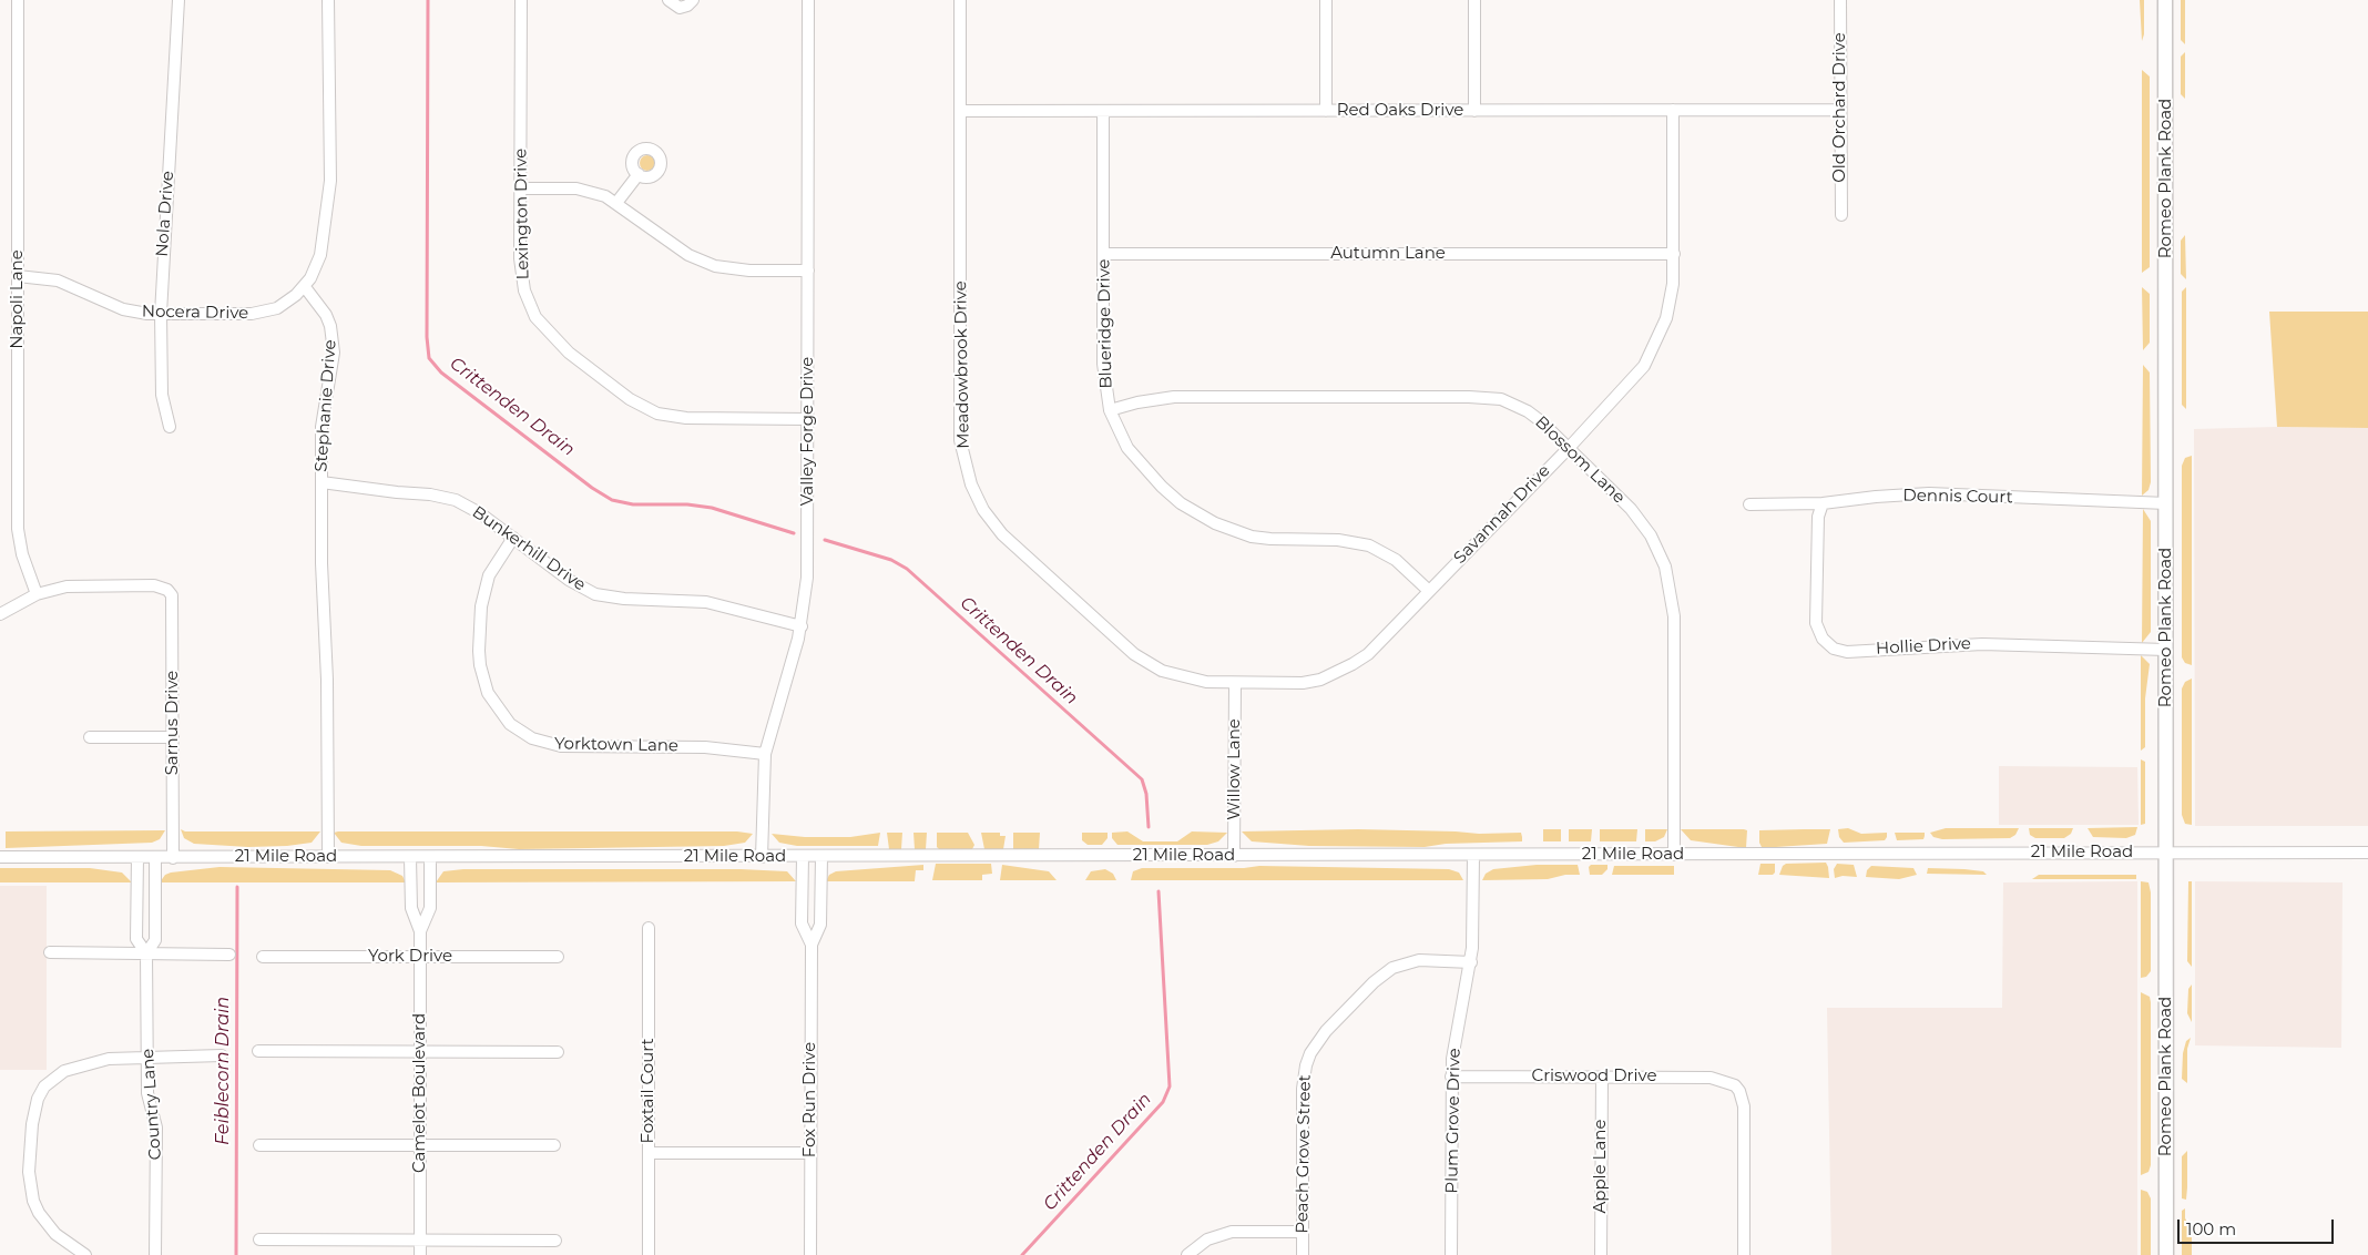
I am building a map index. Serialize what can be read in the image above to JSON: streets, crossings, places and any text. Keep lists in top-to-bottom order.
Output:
{
  "streets": {
    "main road": ["Romeo Plank Road"],
    "street": [
      "Old Orchard Drive",
      "Red Oaks Drive",
      "Nola Drive",
      "Lexington Drive",
      "Autumn Lane",
      "Napoli Lane",
      "Nocera Drive",
      "Blueridge Drive",
      "Meadowbrook Drive",
      "Stephanie Drive",
      "Valley Forge Drive",
      "Blossom Lane",
      "Dennis Court",
      "Savannah Drive",
      "Bunkerhill Drive",
      "Hollie Drive",
      "Sarnus Drive",
      "Yorktown Lane",
      "Willow Lane",
      "21 Mile Road",
      "York Drive",
      "Criswood Drive",
      "Foxtail Court",
      "Camelot Boulevard",
      "Fox Run Drive",
      "Country Lane",
      "Plum Grove Drive",
      "Peach Grove Street",
      "Apple Lane"
    ]
  },
  "crossings": [
    ["Old Orchard Drive", "Red Oaks Drive"],
    ["Red Oaks Drive", "Blueridge Drive"],
    ["Red Oaks Drive", "Meadowbrook Drive"],
    ["Red Oaks Drive", "Savannah Drive"],
    ["Romeo Plank Road", "Dennis Court"],
    ["Romeo Plank Road", "Hollie Drive"],
    ["Romeo Plank Road", "21 Mile Road"],
    ["Nola Drive", "Nocera Drive"],
    ["Lexington Drive", "Valley Forge Drive"],
    ["Autumn Lane", "Blueridge Drive"],
    ["Autumn Lane", "Savannah Drive"],
    ["Napoli Lane", "Nocera Drive"],
    ["Napoli Lane", "Sarnus Drive"],
    ["Nocera Drive", "Stephanie Drive"],
    ["Blueridge Drive", "Blossom Lane"],
    ["Blueridge Drive", "Savannah Drive"],
    ["Meadowbrook Drive", "Savannah Drive"],
    ["Meadowbrook Drive", "Willow Lane"],
    ["Stephanie Drive", "Bunkerhill Drive"],
    ["Stephanie Drive", "21 Mile Road"],
    ["Valley Forge Drive", "Bunkerhill Drive"],
    ["Valley Forge Drive", "Yorktown Lane"],
    ["Valley Forge Drive", "21 Mile Road"],
    ["Blossom Lane", "Savannah Drive"],
    ["Blossom Lane", "21 Mile Road"],
    ["Dennis Court", "Hollie Drive"],
    ["Savannah Drive", "Willow Lane"],
    ["Bunkerhill Drive", "Yorktown Lane"],
    ["Sarnus Drive", "21 Mile Road"],
    ["Willow Lane", "21 Mile Road"],
    ["21 Mile Road", "Camelot Boulevard"],
    ["21 Mile Road", "Fox Run Drive"],
    ["21 Mile Road", "Country Lane"],
    ["21 Mile Road", "Plum Grove Drive"],
    ["York Drive", "Camelot Boulevard"],
    ["Criswood Drive", "Plum Grove Drive"],
    ["Criswood Drive", "Apple Lane"],
    ["Plum Grove Drive", "Peach Grove Street"]
  ],
  "water": ["Crittenden Drain", "Feiblecorn Drain"],
  "scale_bar": "100 m"
}
